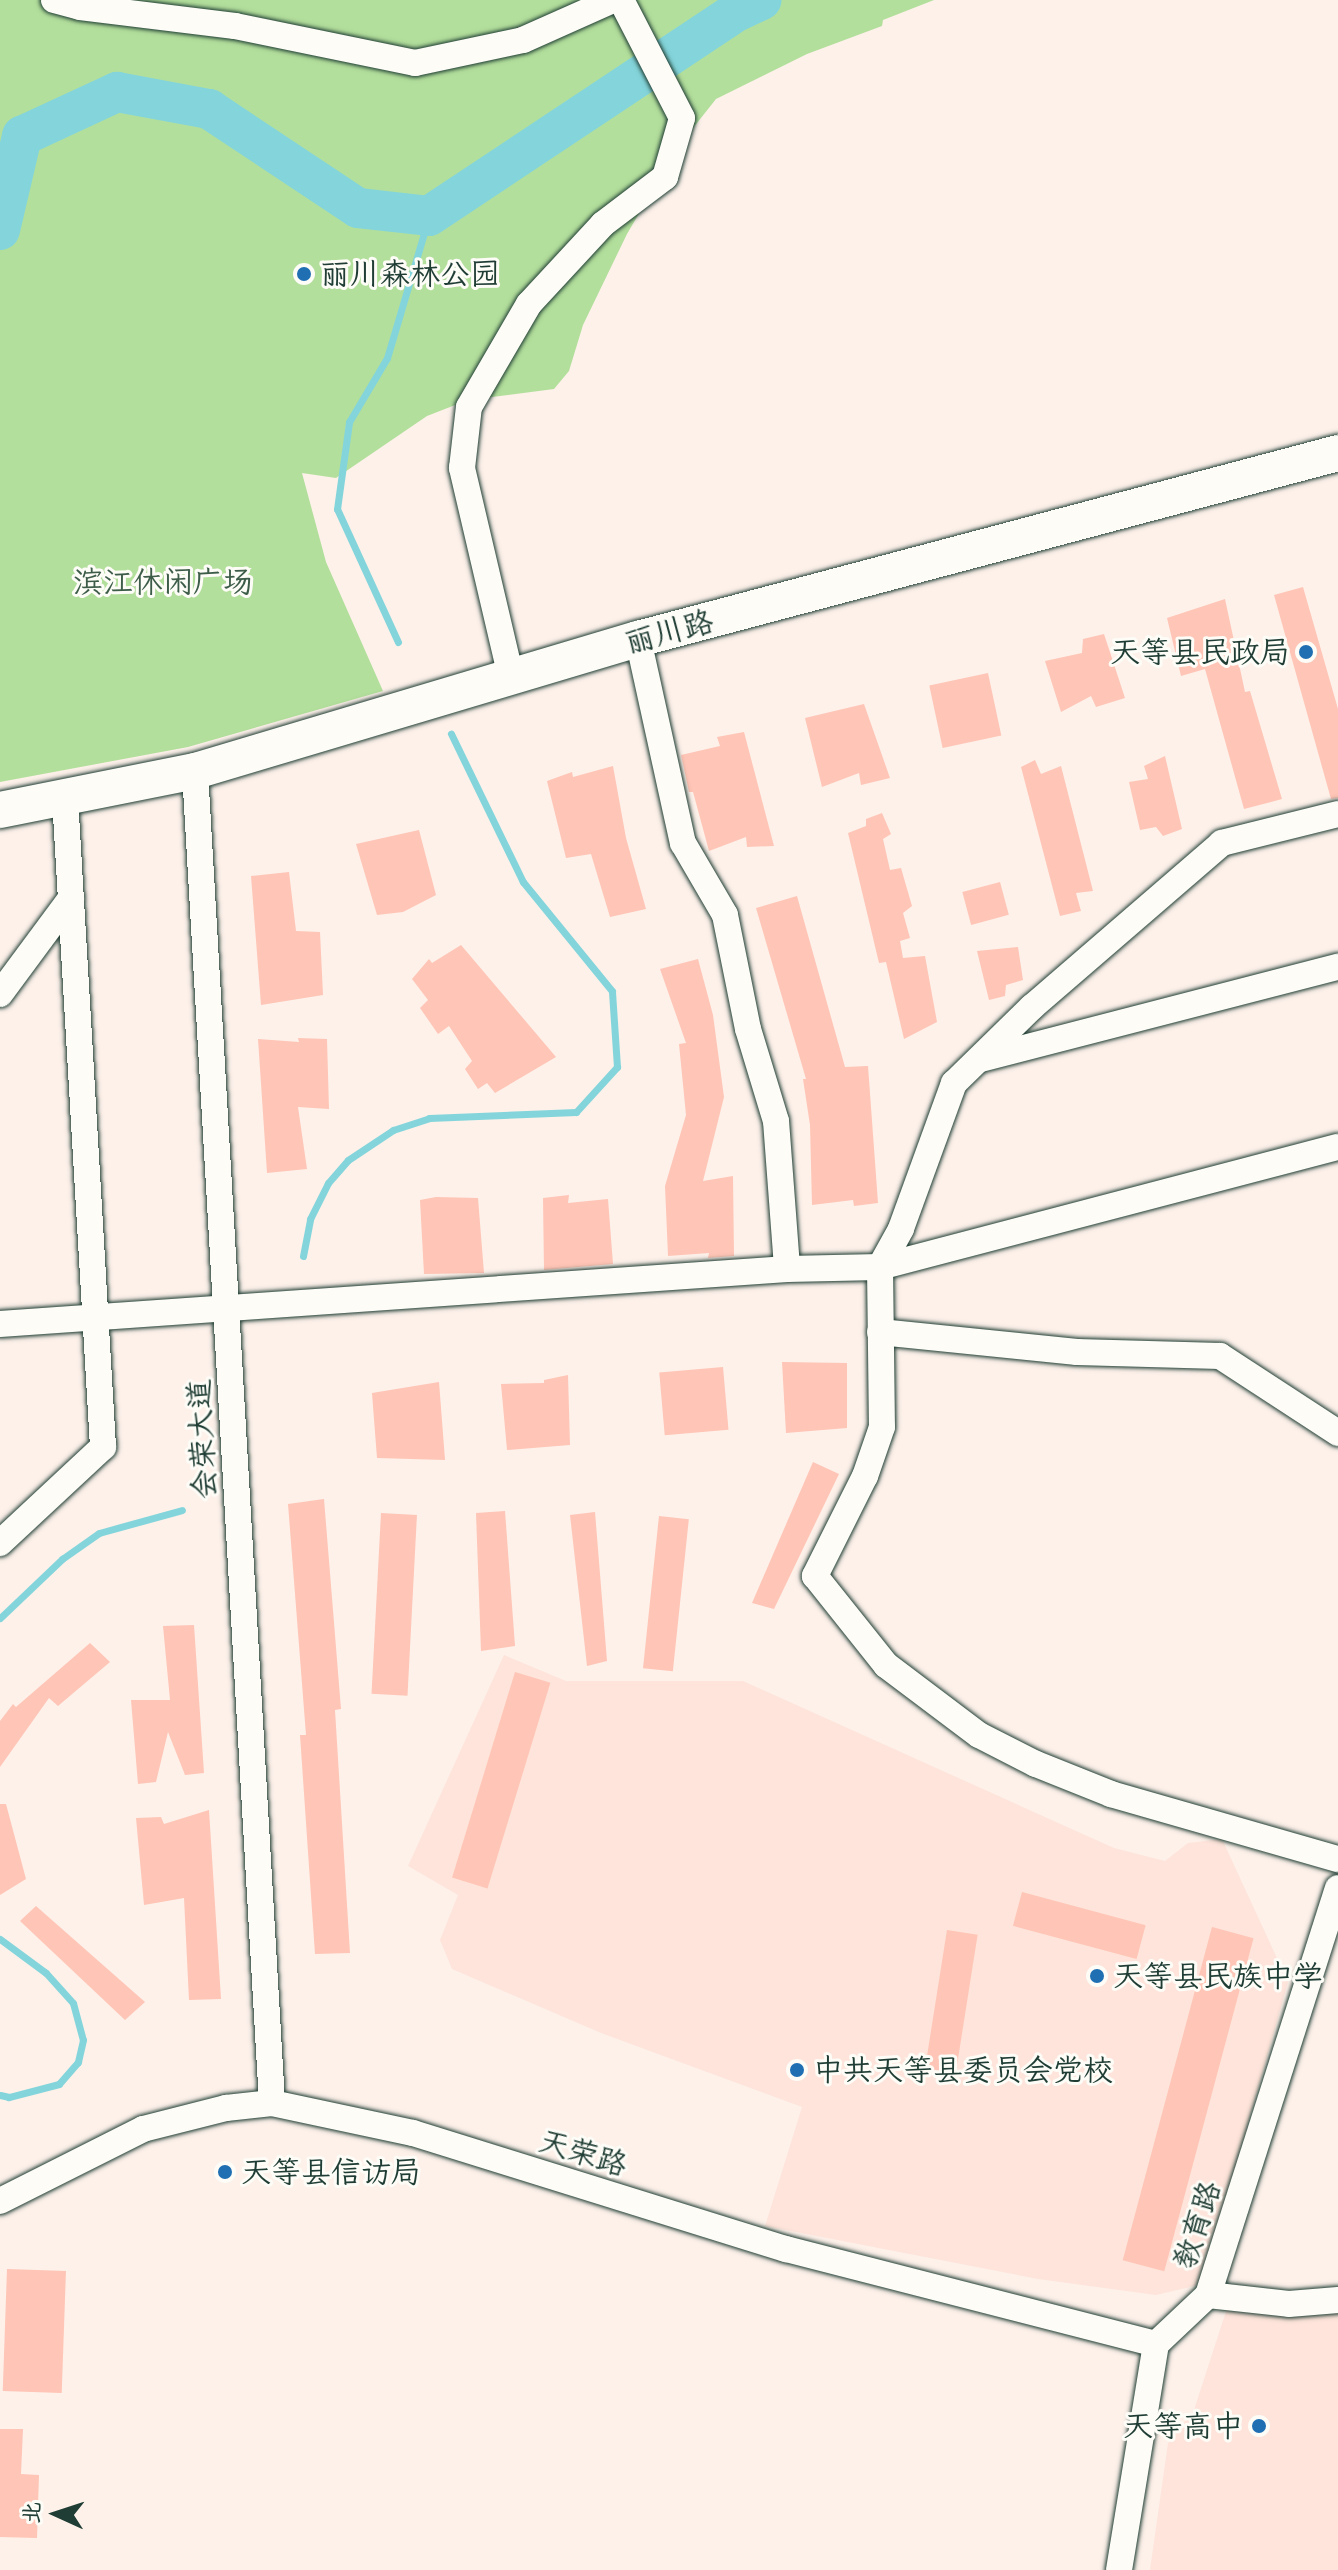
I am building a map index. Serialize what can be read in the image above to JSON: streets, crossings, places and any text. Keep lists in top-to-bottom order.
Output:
{
  "streets": {
    "main road": ["丽川路"],
    "street": ["会荣大道", "天荣路", "教育路"]
  },
  "crossings": [
    ["丽川路", "会荣大道"],
    ["会荣大道", "天荣路"],
    ["天荣路", "教育路"]
  ],
  "parks": ["滨江休闲广场"],
  "places": [
    "丽川森林公园",
    "天等县民政局",
    "天等县民族中学",
    "中共天等县委员会党校",
    "天等县信访局",
    "天等高中"
  ],
  "north": "left"
}
